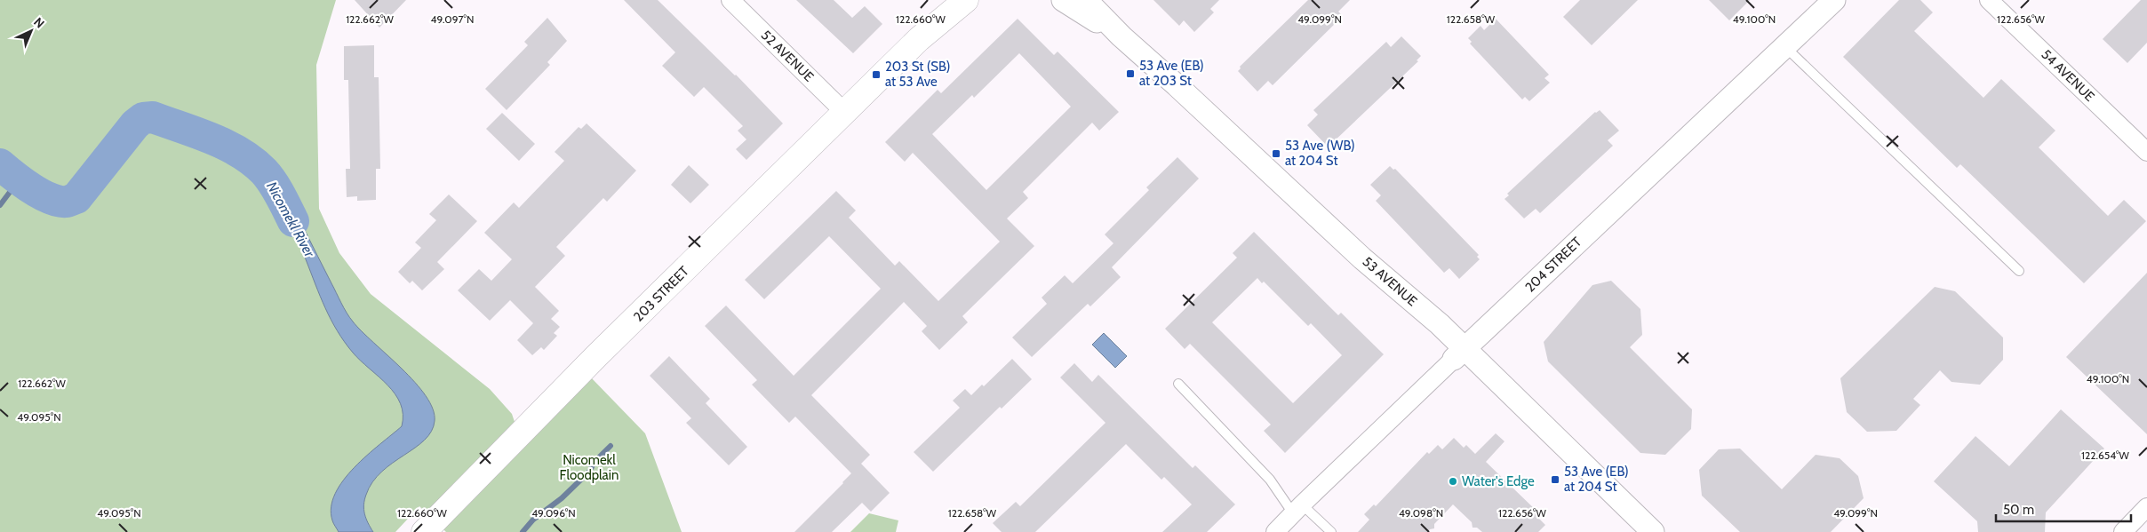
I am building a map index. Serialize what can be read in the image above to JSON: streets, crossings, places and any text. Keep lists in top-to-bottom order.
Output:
{
  "streets": {
    "main road": ["203 STREET"],
    "street": [
      "52 AVENUE",
      "54 AVENUE",
      "204 STREET",
      "53 AVENUE"
    ]
  },
  "crossings": [
    ["52 AVENUE", "203 STREET"],
    ["204 STREET", "53 AVENUE"]
  ],
  "water": ["Nicomekl River"],
  "parks": ["Nicomekl Floodplain"],
  "places": {
    "transit": [
      "53 Ave (EB) at 203 St",
      "203 St (SB) at 53 Ave",
      "53 Ave (WB) at 204 St",
      "53 Ave (EB) at 204 St"
    ],
    "other": ["Water's Edge"]
  },
  "scale_bar": "50 m",
  "north": "top right",
  "coordinates": [
    "49.097°N",
    "49.099°N",
    "49.100°N",
    "122.662°W",
    "122.660°W",
    "122.658°W",
    "122.656°W",
    "49.095°N",
    "122.654°W",
    "49.096°N",
    "49.098°N"
  ]
}
